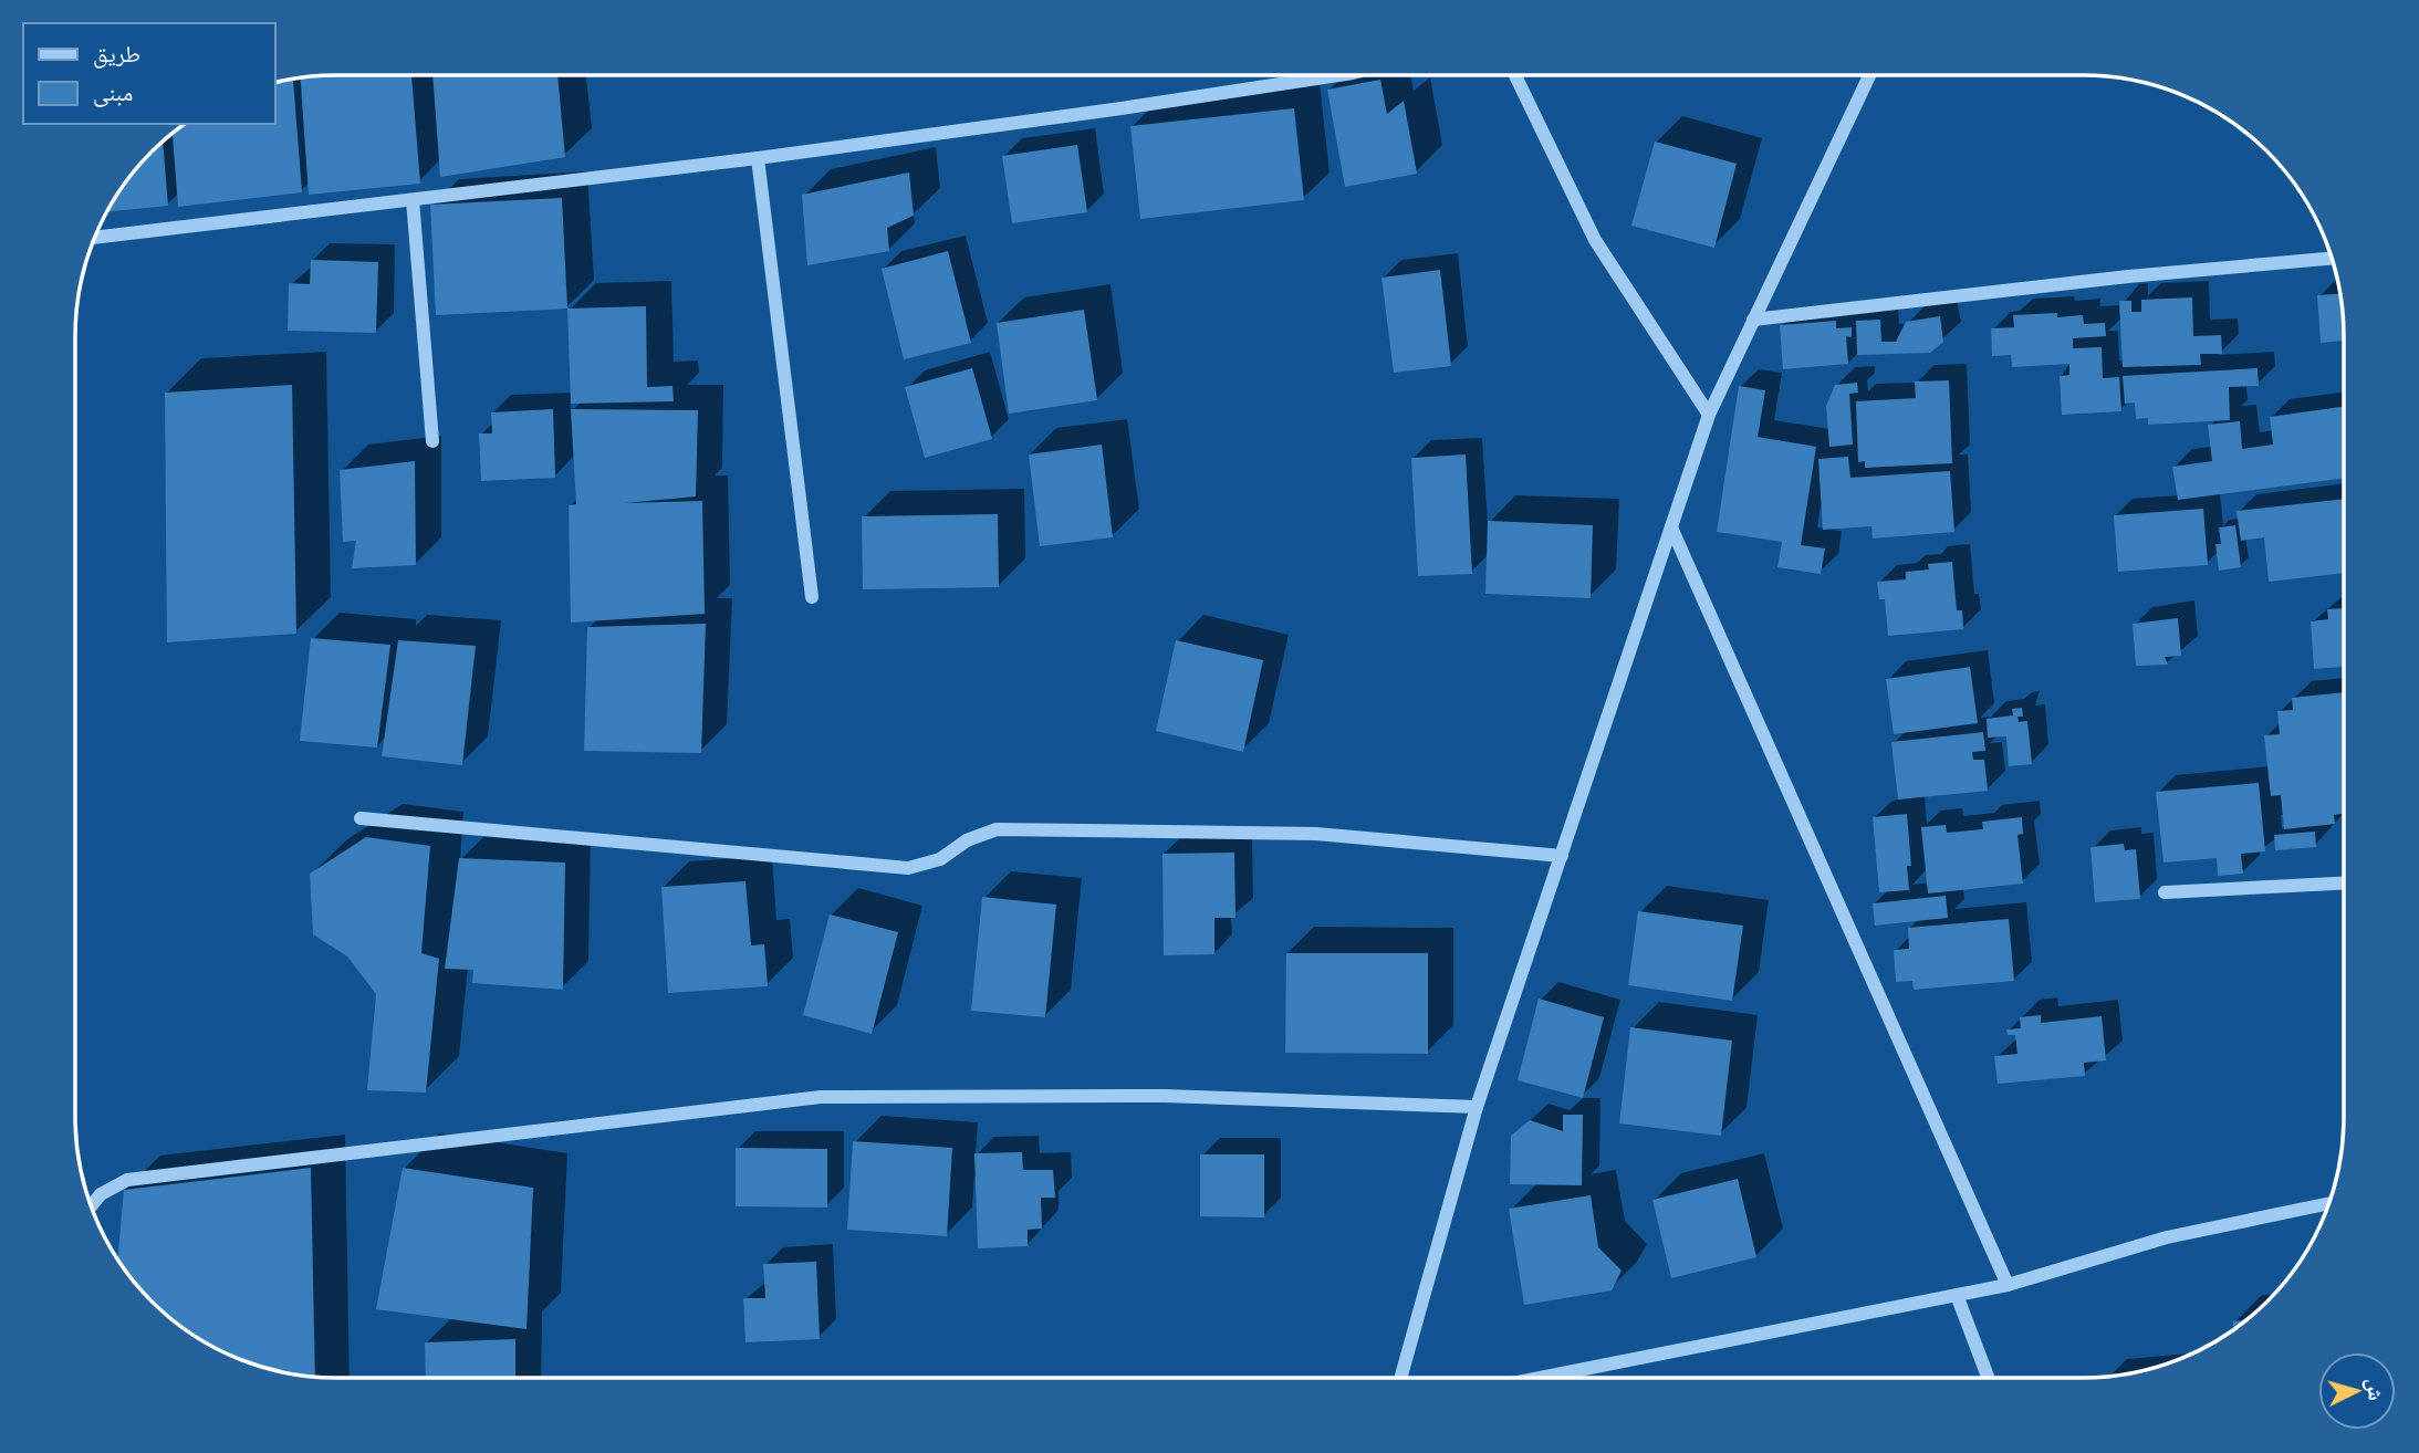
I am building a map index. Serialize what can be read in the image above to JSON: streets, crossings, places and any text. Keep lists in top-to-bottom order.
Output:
{
  "legend": ["طريق", "مبنى"],
  "north": "right"
}
